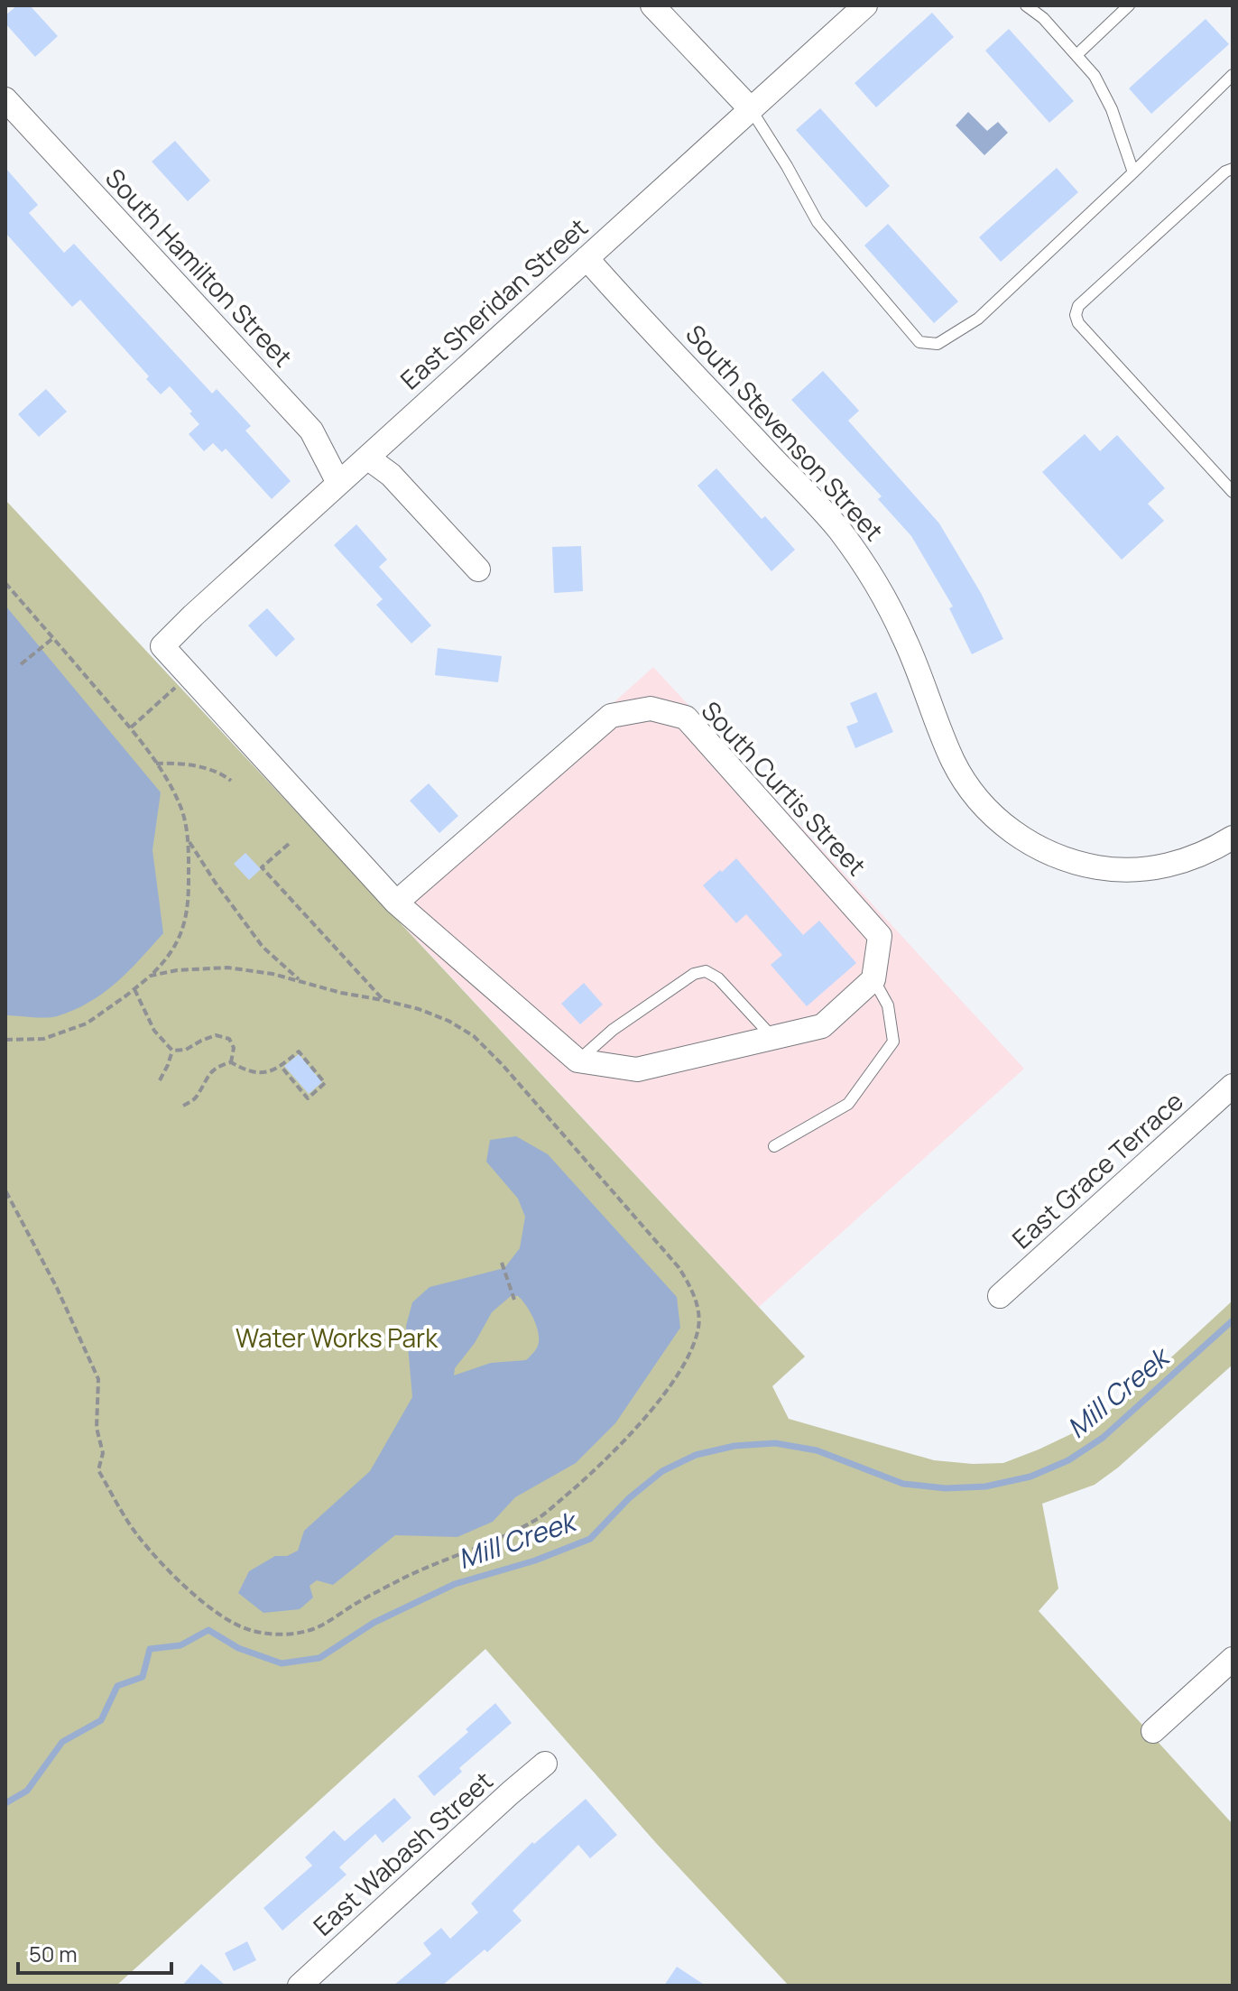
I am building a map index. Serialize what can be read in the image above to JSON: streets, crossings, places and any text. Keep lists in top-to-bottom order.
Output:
{
  "streets": {
    "street": [
      "South Hamilton Street",
      "East Sheridan Street",
      "South Stevenson Street",
      "South Curtis Street",
      "East Grace Terrace",
      "East Wabash Street"
    ]
  },
  "crossings": [
    ["South Hamilton Street", "East Sheridan Street"],
    ["East Sheridan Street", "South Stevenson Street"]
  ],
  "water": ["Mill Creek"],
  "parks": ["Water Works Park"],
  "scale_bar": "50 m"
}
